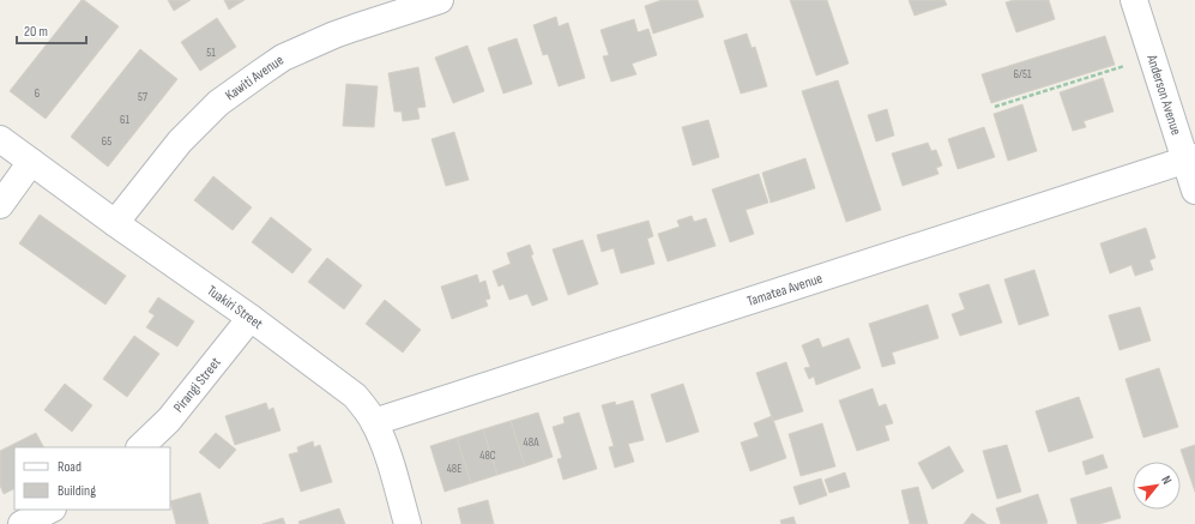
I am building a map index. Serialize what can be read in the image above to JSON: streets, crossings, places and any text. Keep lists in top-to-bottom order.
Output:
{
  "streets": {
    "street": [
      "Kawiti Avenue",
      "Anderson Avenue",
      "Tamatea Avenue",
      "Tuakiri Street",
      "Pirangi Street"
    ]
  },
  "crossings": [
    ["Kawiti Avenue", "Tuakiri Street"],
    ["Anderson Avenue", "Tamatea Avenue"],
    ["Tamatea Avenue", "Tuakiri Street"],
    ["Tuakiri Street", "Pirangi Street"]
  ],
  "house_numbers": [
    "51",
    "6/51",
    "6",
    "57",
    "61",
    "65",
    "48A",
    "48C",
    "48E"
  ],
  "legend": ["Road", "Building"],
  "scale_bar": "20 m",
  "north": "top right"
}
